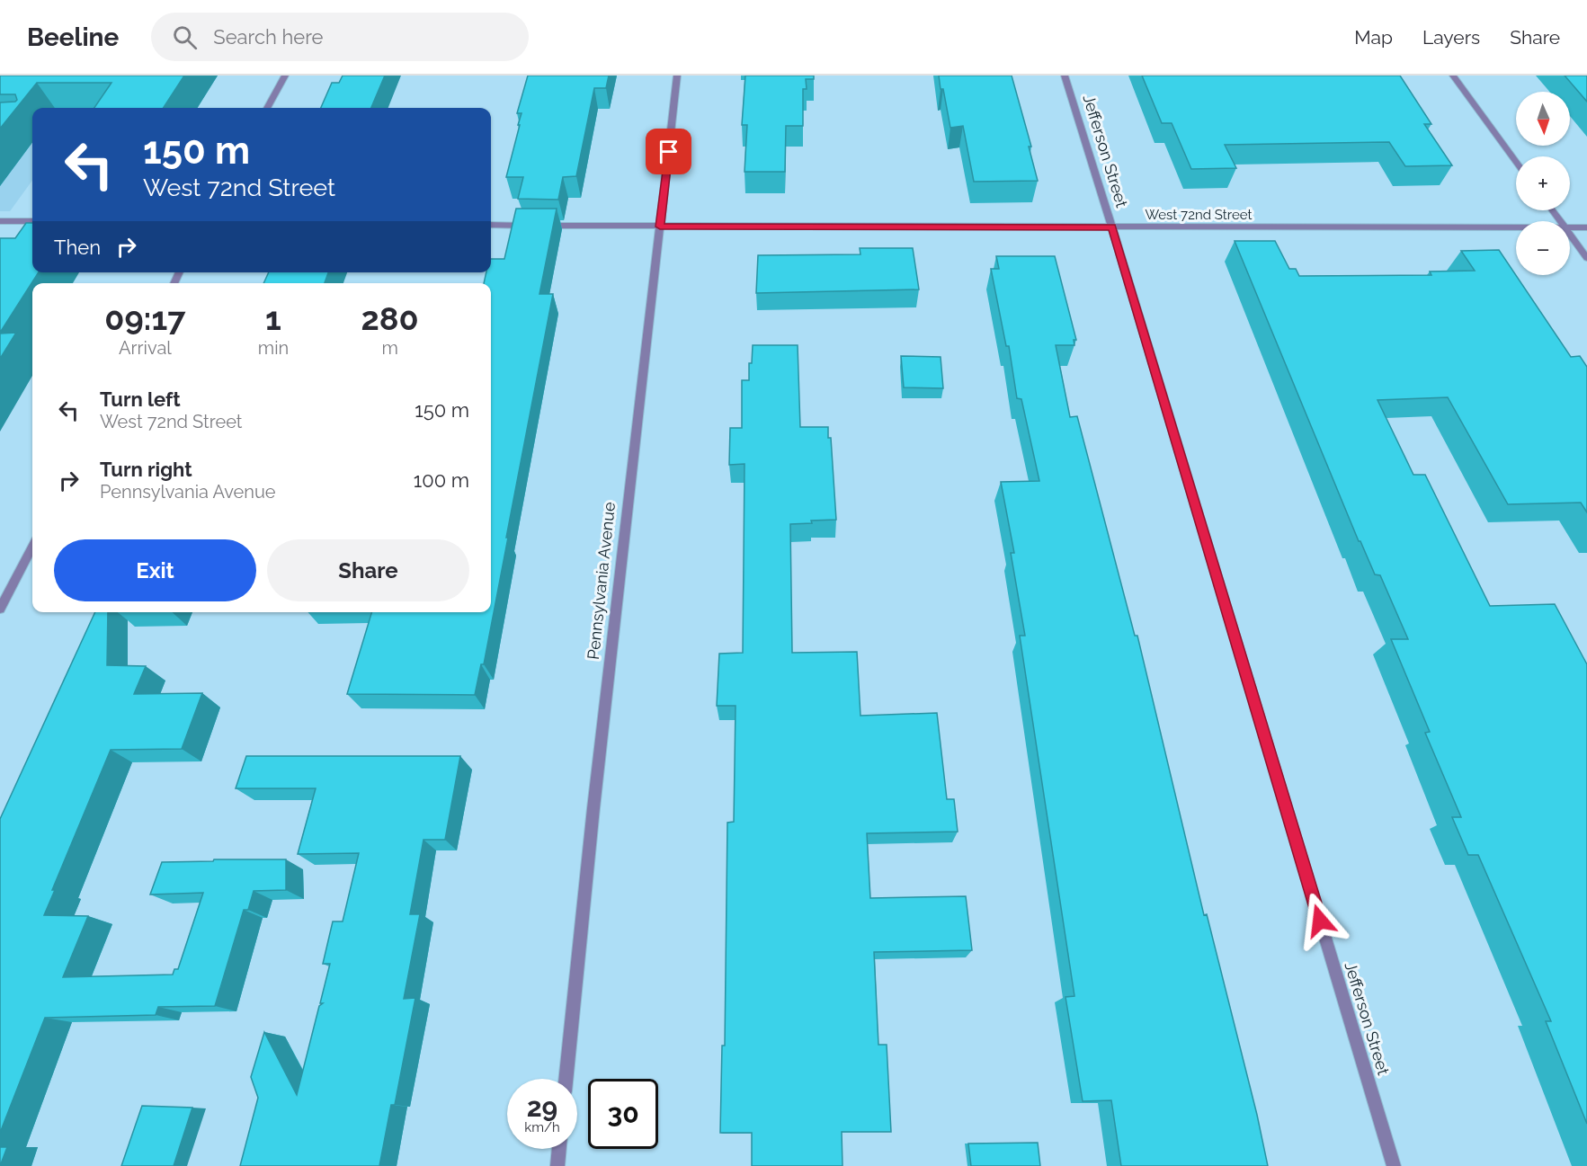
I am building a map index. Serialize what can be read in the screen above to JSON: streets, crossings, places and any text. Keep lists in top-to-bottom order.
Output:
{
  "streets": {
    "street": ["Jefferson Street", "West 72nd Street", "Pennsylvania Avenue"]
  },
  "crossings": [
    ["Jefferson Street", "West 72nd Street"],
    ["West 72nd Street", "Pennsylvania Avenue"]
  ],
  "north": "bottom",
  "page": {
    "header": "Beeline",
    "search": "Search here",
    "nav": ["Map", "Layers", "Share"],
    "map_buttons": ["+", "−"],
    "turn": ["150 m", "West 72nd Street"],
    "then": "Then",
    "eta": [
      "09:17",
      "Arrival",
      "1",
      "min",
      "280",
      "m"
    ],
    "list": [
      {
        "name": "Turn left",
        "note": "West 72nd Street",
        "value": "150 m"
      },
      {
        "name": "Turn right",
        "note": "Pennsylvania Avenue",
        "value": "100 m"
      }
    ],
    "buttons": ["Exit", "Share"],
    "speed": "29 km/h",
    "limit": "30"
  }
}
